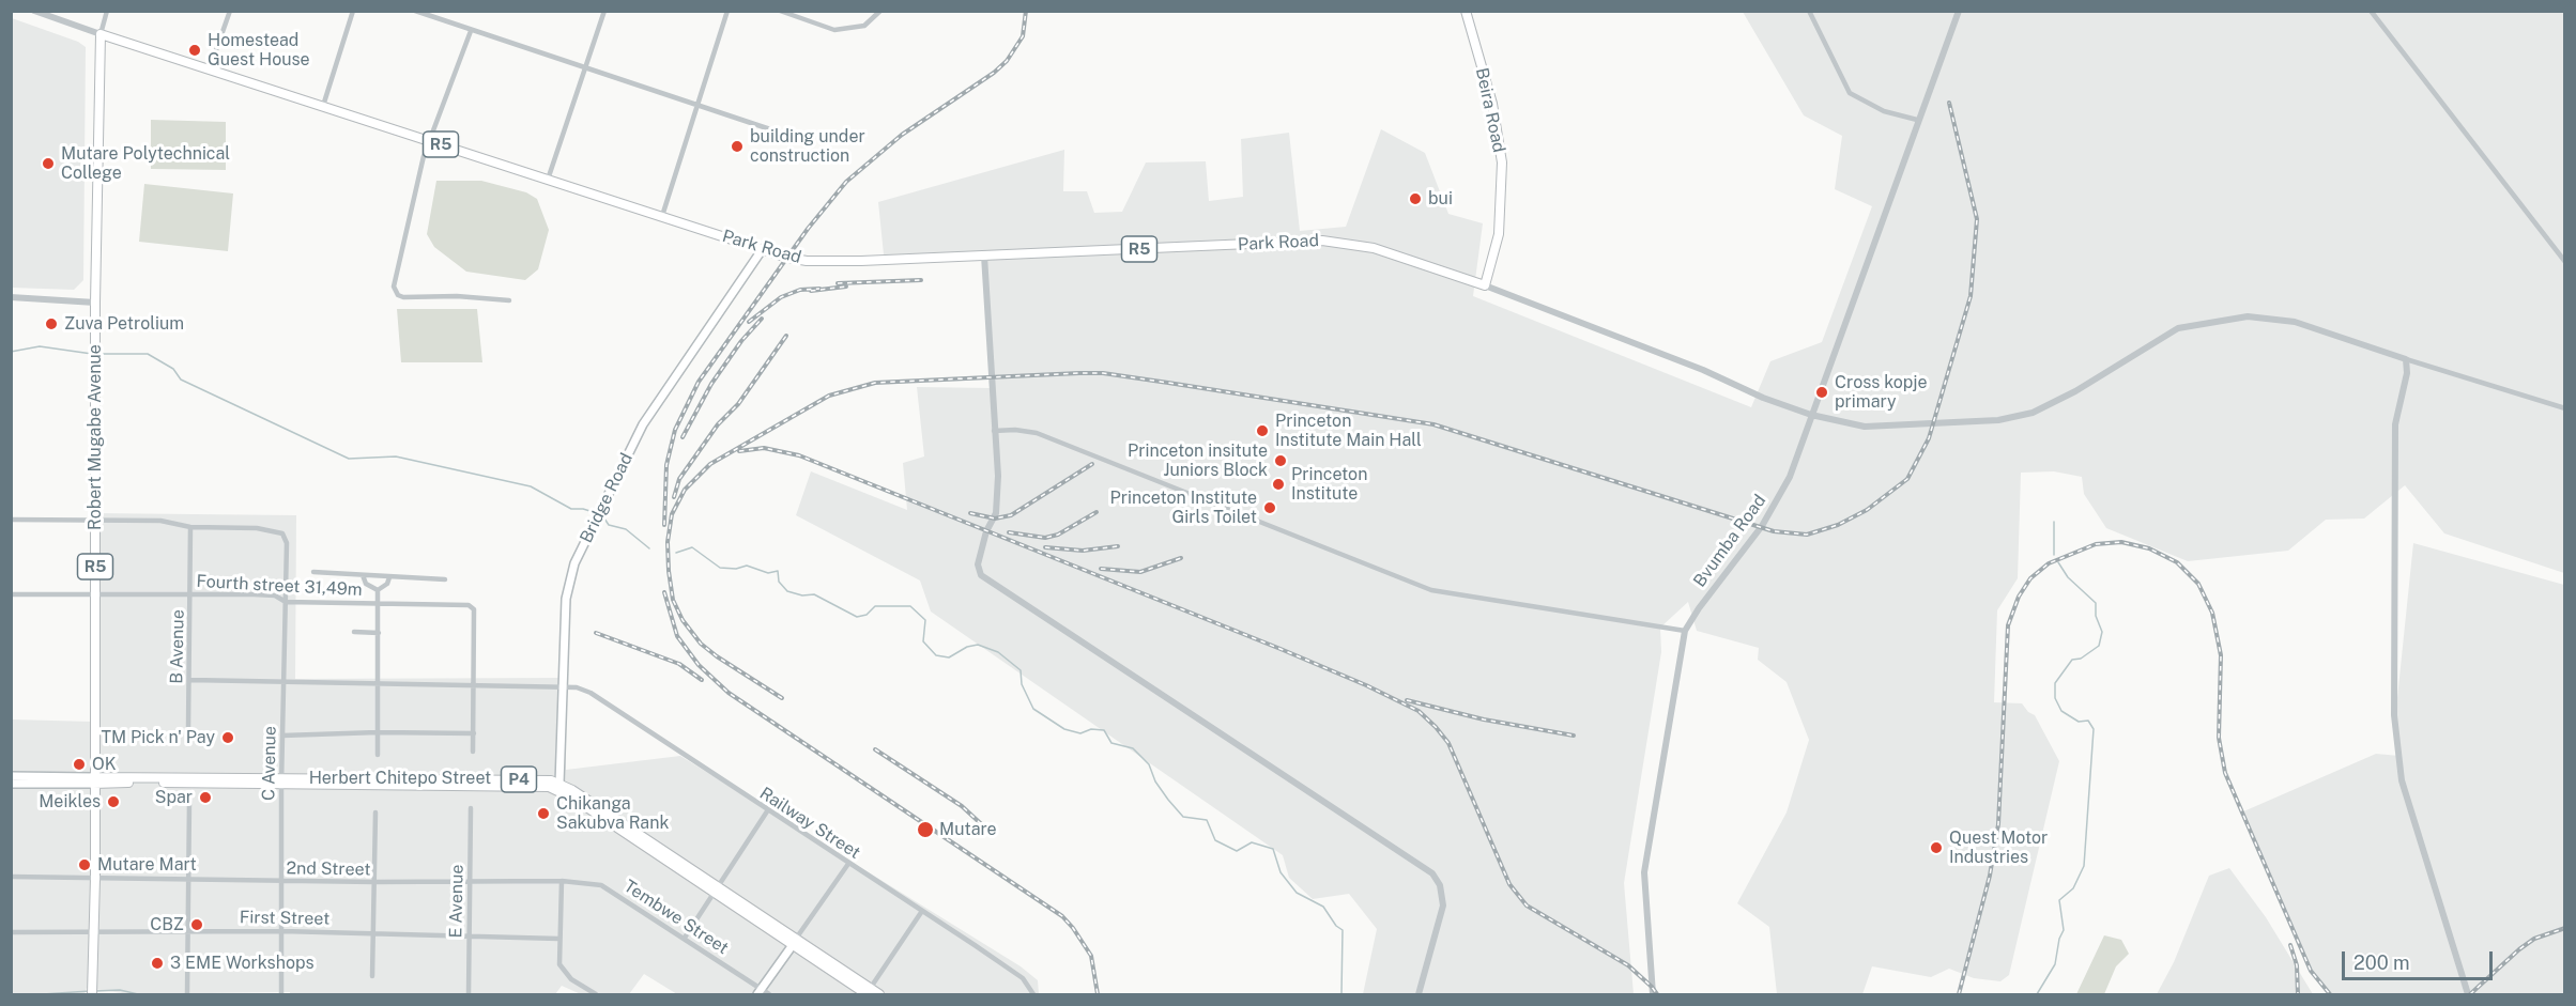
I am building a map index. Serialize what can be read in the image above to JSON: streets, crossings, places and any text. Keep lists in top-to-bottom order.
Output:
{
  "streets": {
    "highway": [
      "Beira Road",
      "R5",
      "Park Road",
      "Robert Mugabe Avenue",
      "Herbert Chitepo Street",
      "P4"
    ],
    "main road": ["Bridge Road"],
    "street": [
      "Bvumba Road",
      "Fourth street 31,49m",
      "B Avenue",
      "C Avenue",
      "Railway Street",
      "2nd Street",
      "E Avenue",
      "Tembwe Street",
      "First Street"
    ]
  },
  "crossings": [
    ["Beira Road", "Park Road"],
    ["Park Road", "Robert Mugabe Avenue"],
    ["Park Road", "Bridge Road"],
    ["Robert Mugabe Avenue", "Fourth street 31,49m"],
    ["Robert Mugabe Avenue", "Herbert Chitepo Street"],
    ["Robert Mugabe Avenue", "2nd Street"],
    ["Robert Mugabe Avenue", "First Street"],
    ["Bridge Road", "Herbert Chitepo Street"],
    ["Bridge Road", "Railway Street"],
    ["Fourth street 31,49m", "B Avenue"],
    ["Fourth street 31,49m", "C Avenue"],
    ["Fourth street 31,49m", "Railway Street"],
    ["B Avenue", "C Avenue"],
    ["B Avenue", "Railway Street"],
    ["C Avenue", "Herbert Chitepo Street"],
    ["C Avenue", "Railway Street"],
    ["C Avenue", "2nd Street"],
    ["C Avenue", "First Street"],
    ["2nd Street", "E Avenue"],
    ["2nd Street", "Tembwe Street"],
    ["E Avenue", "First Street"]
  ],
  "places": [
    "Homestead Guest House",
    "building under construction",
    "Mutare Polytechnical College",
    "bui",
    "Zuva Petrolium",
    "Cross kopje primary",
    "Princeton Institute Main Hall",
    "Princeton insitute Juniors Block",
    "Princeton Institute",
    "Princeton Institute Girls Toilet",
    "TM Pick n' Pay",
    "OK",
    "Spar",
    "Meikles",
    "Chikanga Sakubva Rank",
    "Mutare",
    "Quest Motor Industries",
    "Mutare Mart",
    "CBZ",
    "3 EME Workshops"
  ],
  "scale_bar": "200 m"
}
